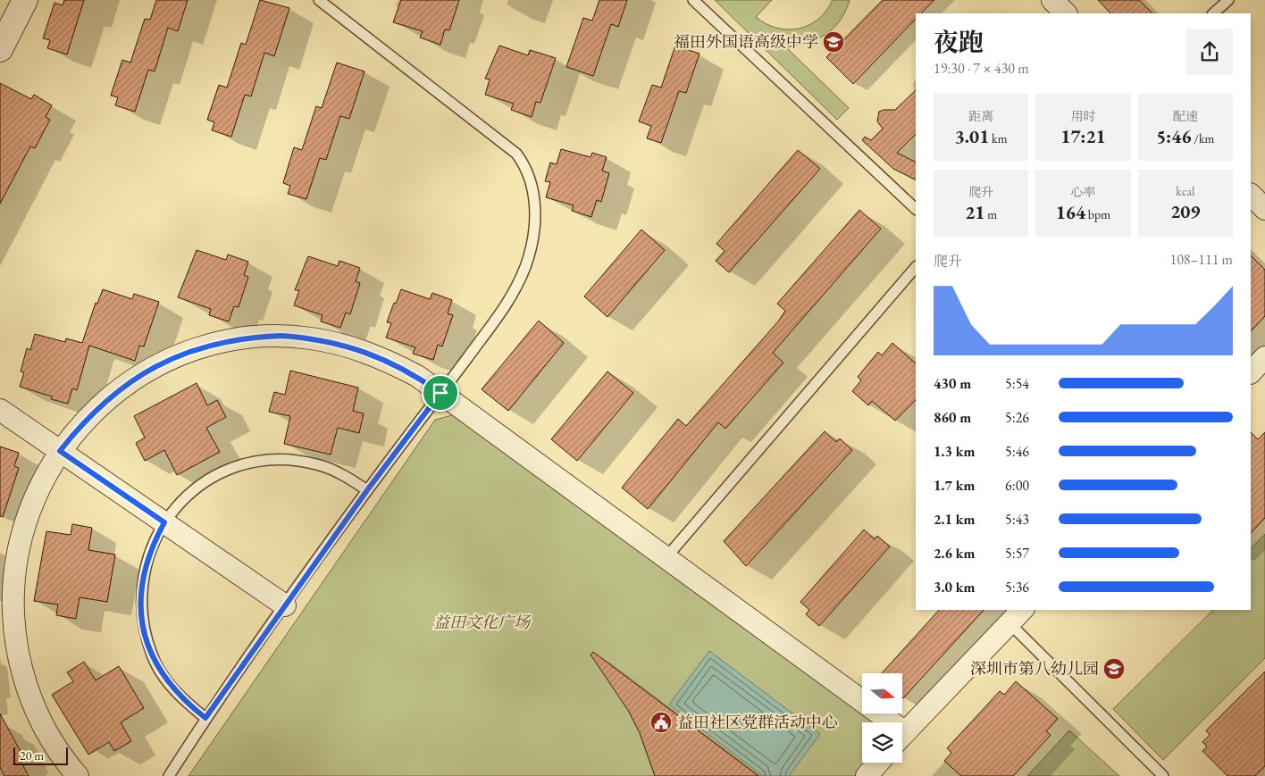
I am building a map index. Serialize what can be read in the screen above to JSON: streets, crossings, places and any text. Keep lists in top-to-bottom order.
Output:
{
  "parks": ["益田文化广场"],
  "places": {
    "school or university": ["福田外国语高级中学", "深圳市第八幼儿园"],
    "public building": ["益田社区党群活动中心"]
  },
  "scale_bar": "20 m",
  "north": "right",
  "page": {
    "heading": ["夜跑", "19:30 · 7 × 430 m"],
    "stats": [
      ["距离", "3.01 km"],
      ["用时", "17:21"],
      ["配速", "5:46 /km"],
      ["爬升", "21 m"],
      ["心率", "164 bpm"],
      ["kcal", "209"]
    ],
    "chart": ["爬升", "108–111 m"],
    "list": [
      {
        "name": "430 m",
        "note": "5:54"
      },
      {
        "name": "860 m",
        "note": "5:26"
      },
      {
        "name": "1.3 km",
        "note": "5:46"
      },
      {
        "name": "1.7 km",
        "note": "6:00"
      },
      {
        "name": "2.1 km",
        "note": "5:43"
      },
      {
        "name": "2.6 km",
        "note": "5:57"
      },
      {
        "name": "3.0 km",
        "note": "5:36"
      }
    ],
    "scale": "20 m"
  }
}
